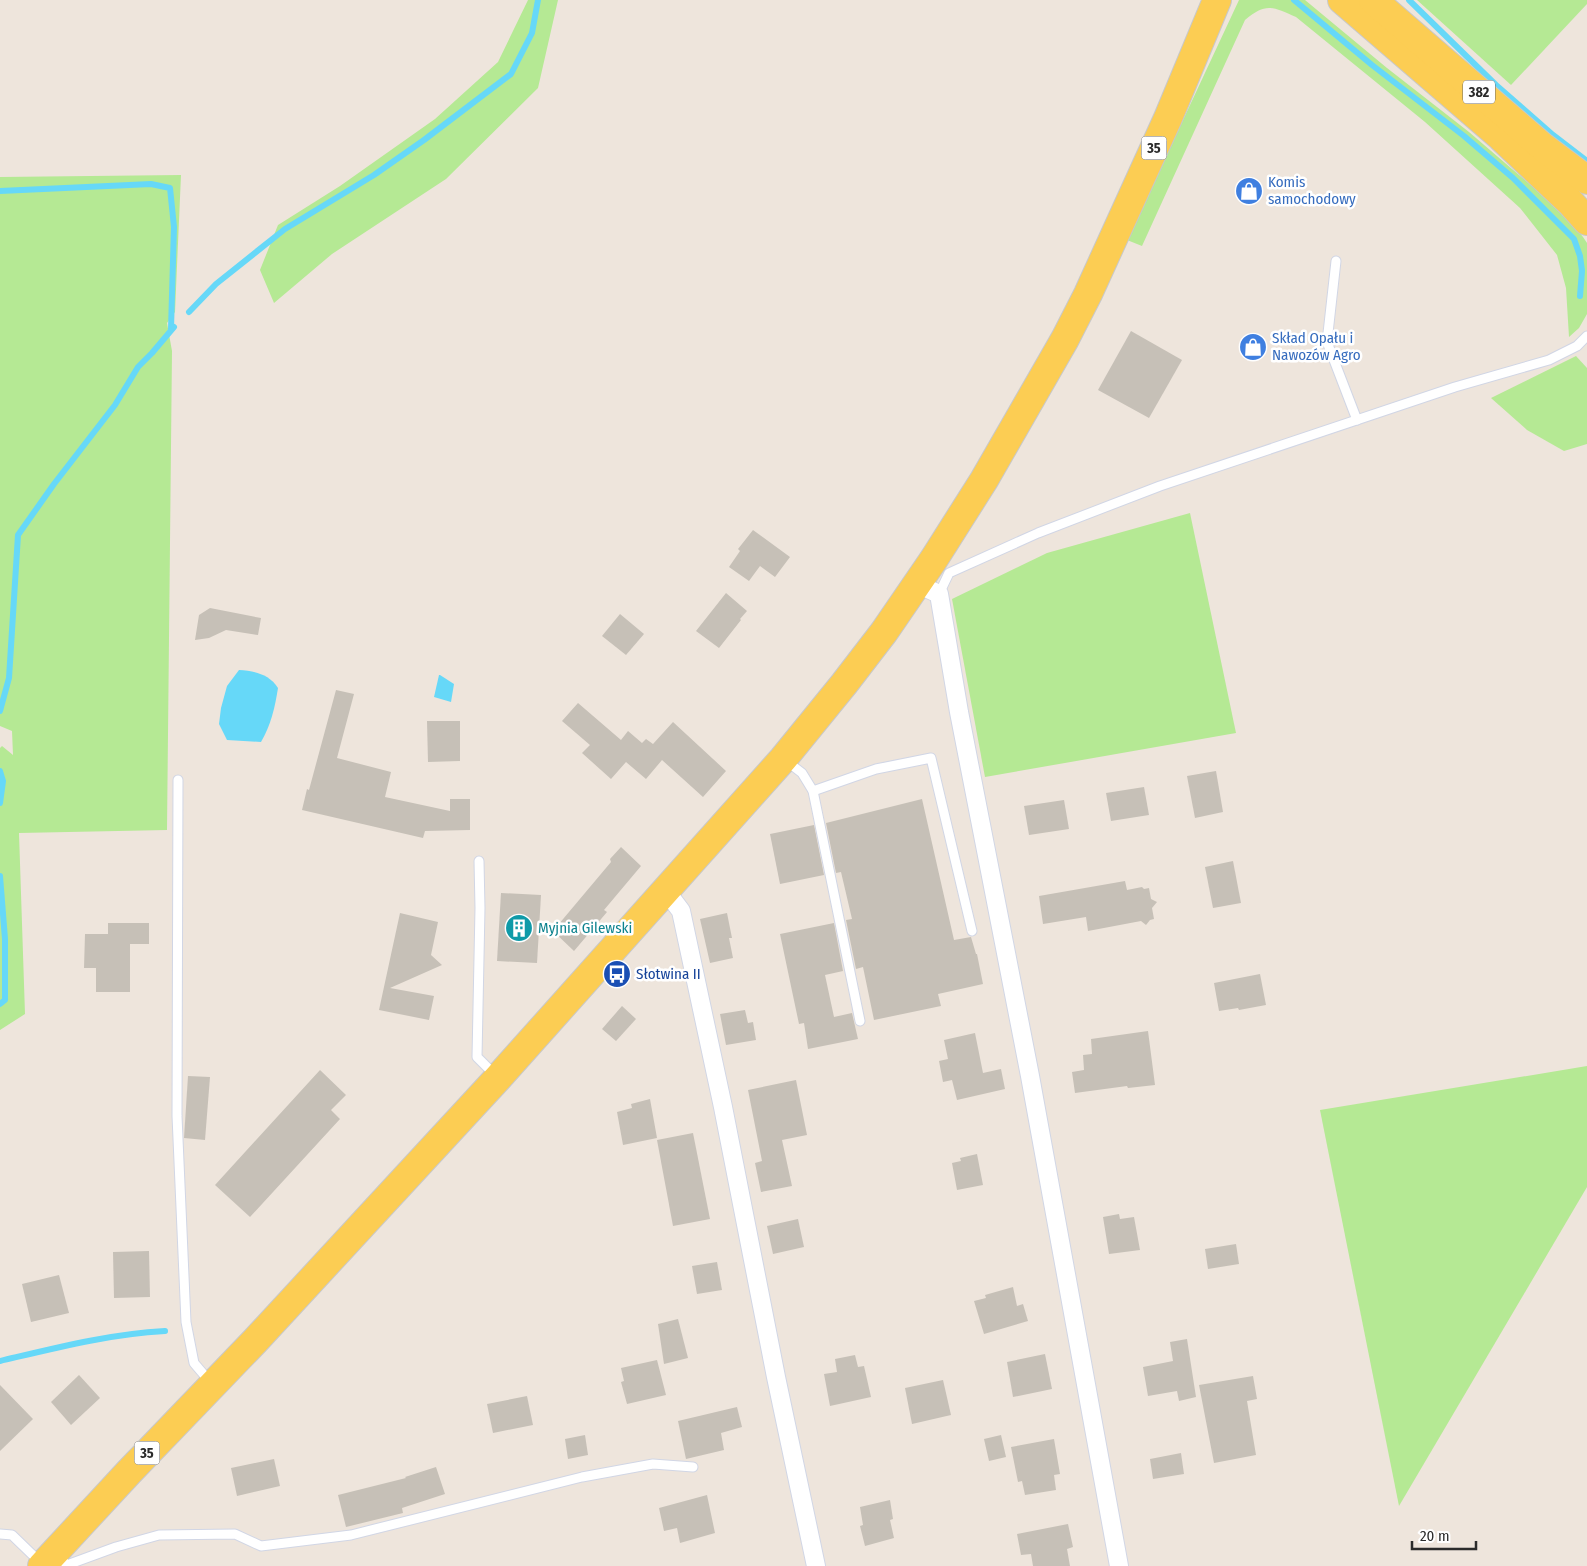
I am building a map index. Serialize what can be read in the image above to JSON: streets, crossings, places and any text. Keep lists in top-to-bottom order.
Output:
{
  "streets": {
    "main road": ["382", "35"]
  },
  "places": {
    "shop": ["Komis samochodowy", "Skład Opału i Nawozów Agro"],
    "building": ["Myjnia Gilewski"],
    "bus stop": ["Słotwina II"]
  },
  "scale_bar": "20 m"
}
